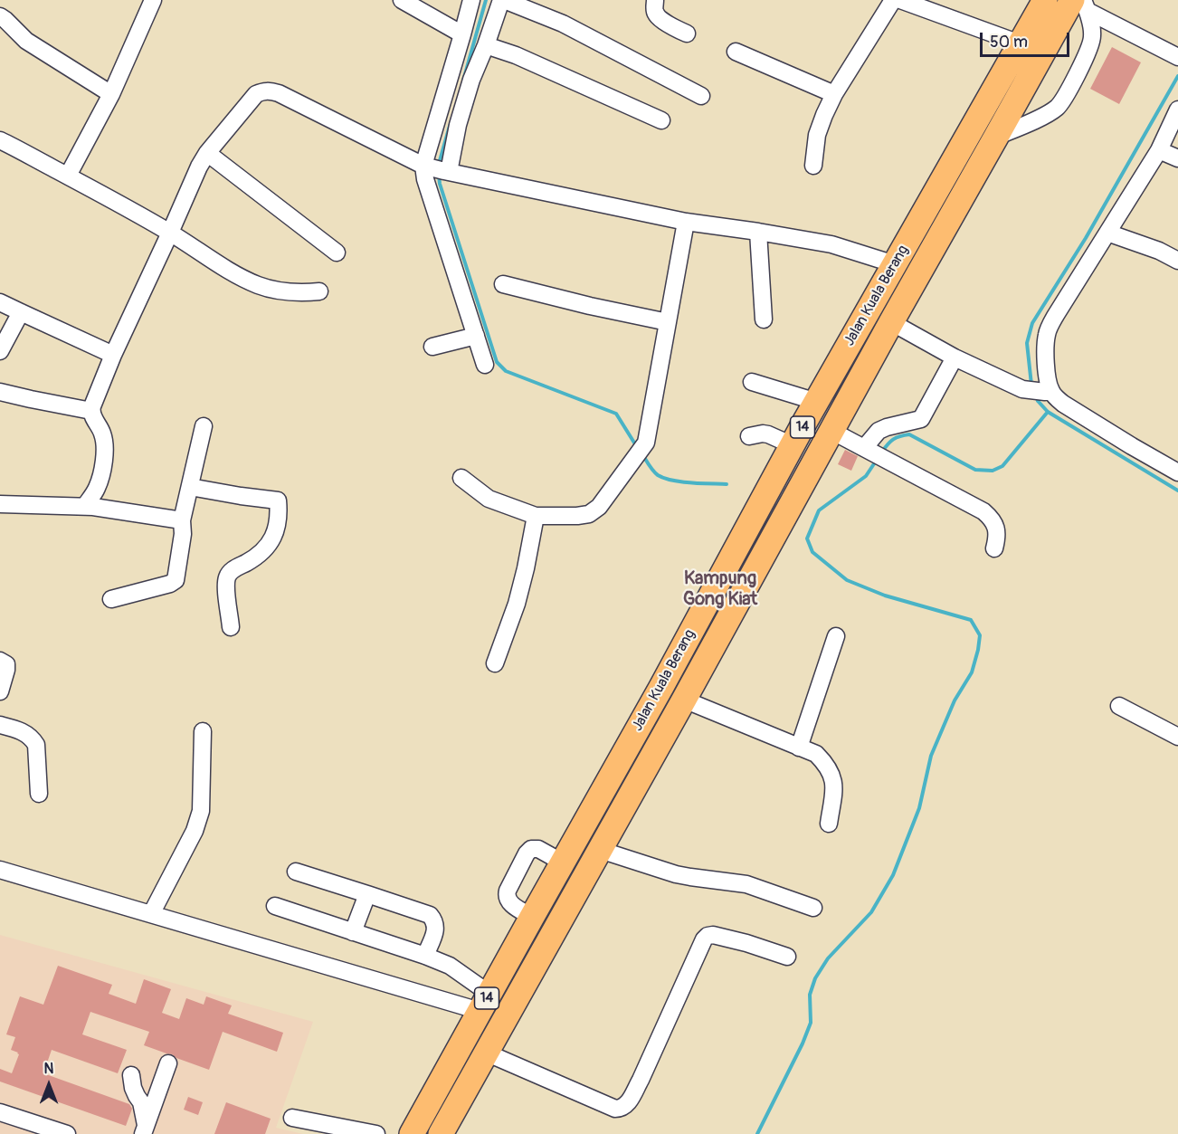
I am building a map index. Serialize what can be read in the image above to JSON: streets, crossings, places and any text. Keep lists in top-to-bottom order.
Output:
{
  "streets": {
    "highway": ["Jalan Kuala Berang", "14"]
  },
  "districts": ["Kampung Gong Kiat"],
  "scale_bar": "50 m",
  "north": "top"
}
